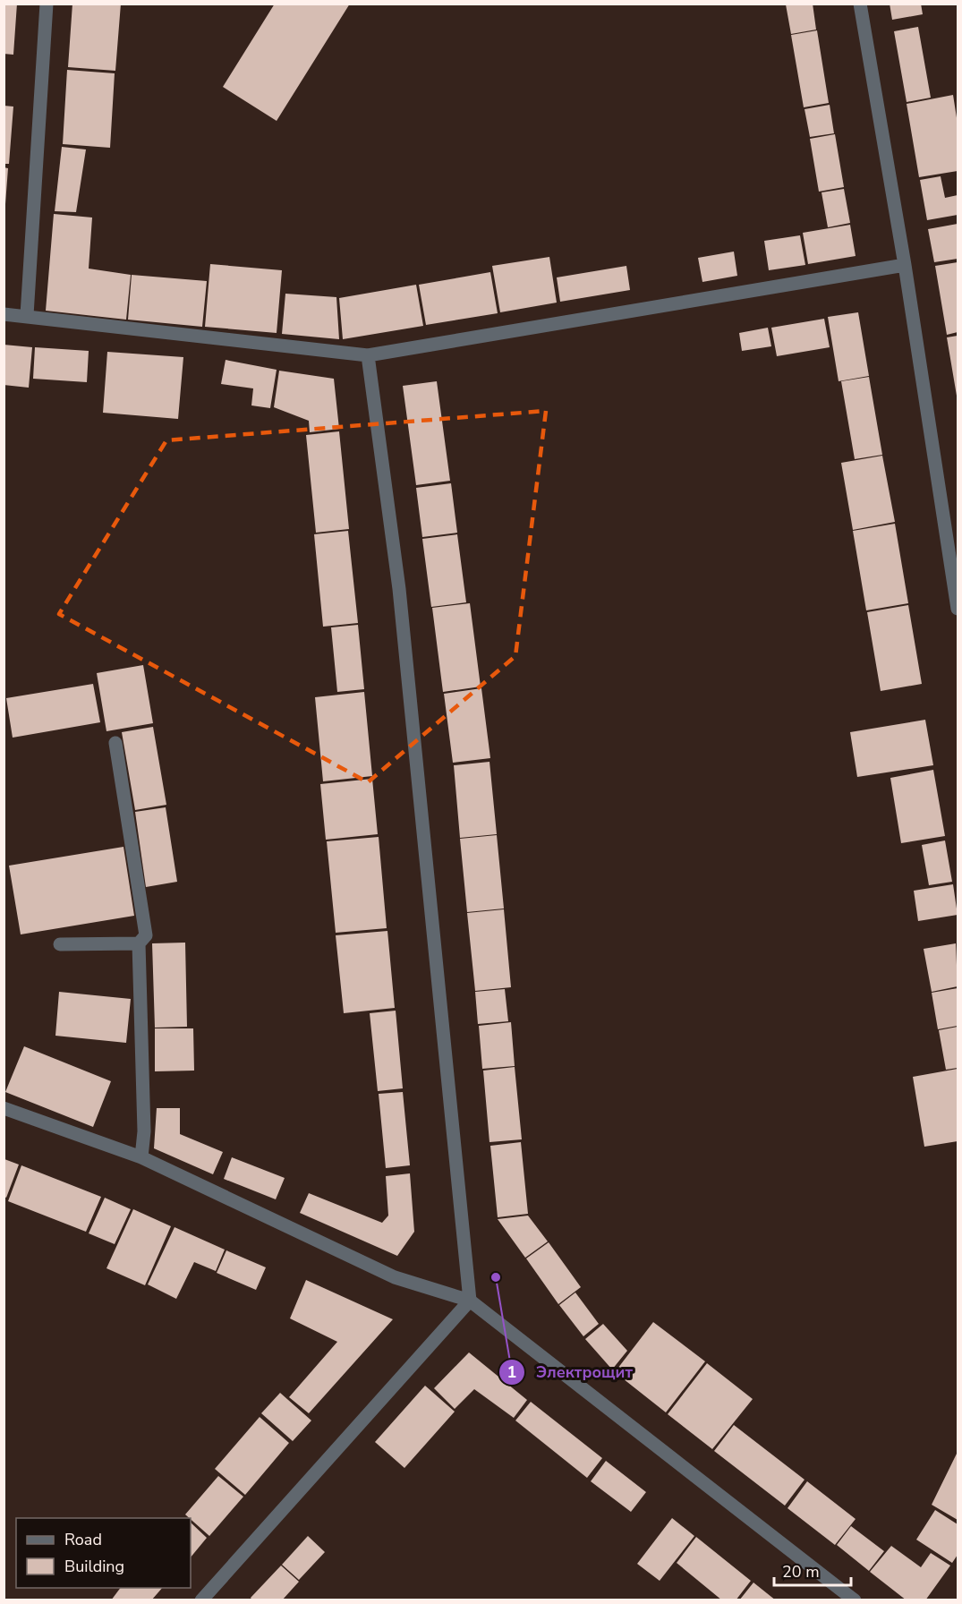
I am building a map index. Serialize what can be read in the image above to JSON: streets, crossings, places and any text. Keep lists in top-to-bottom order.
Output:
{
  "places": ["Электрощит"],
  "legend": ["Road", "Building"],
  "scale_bar": "20 m"
}
